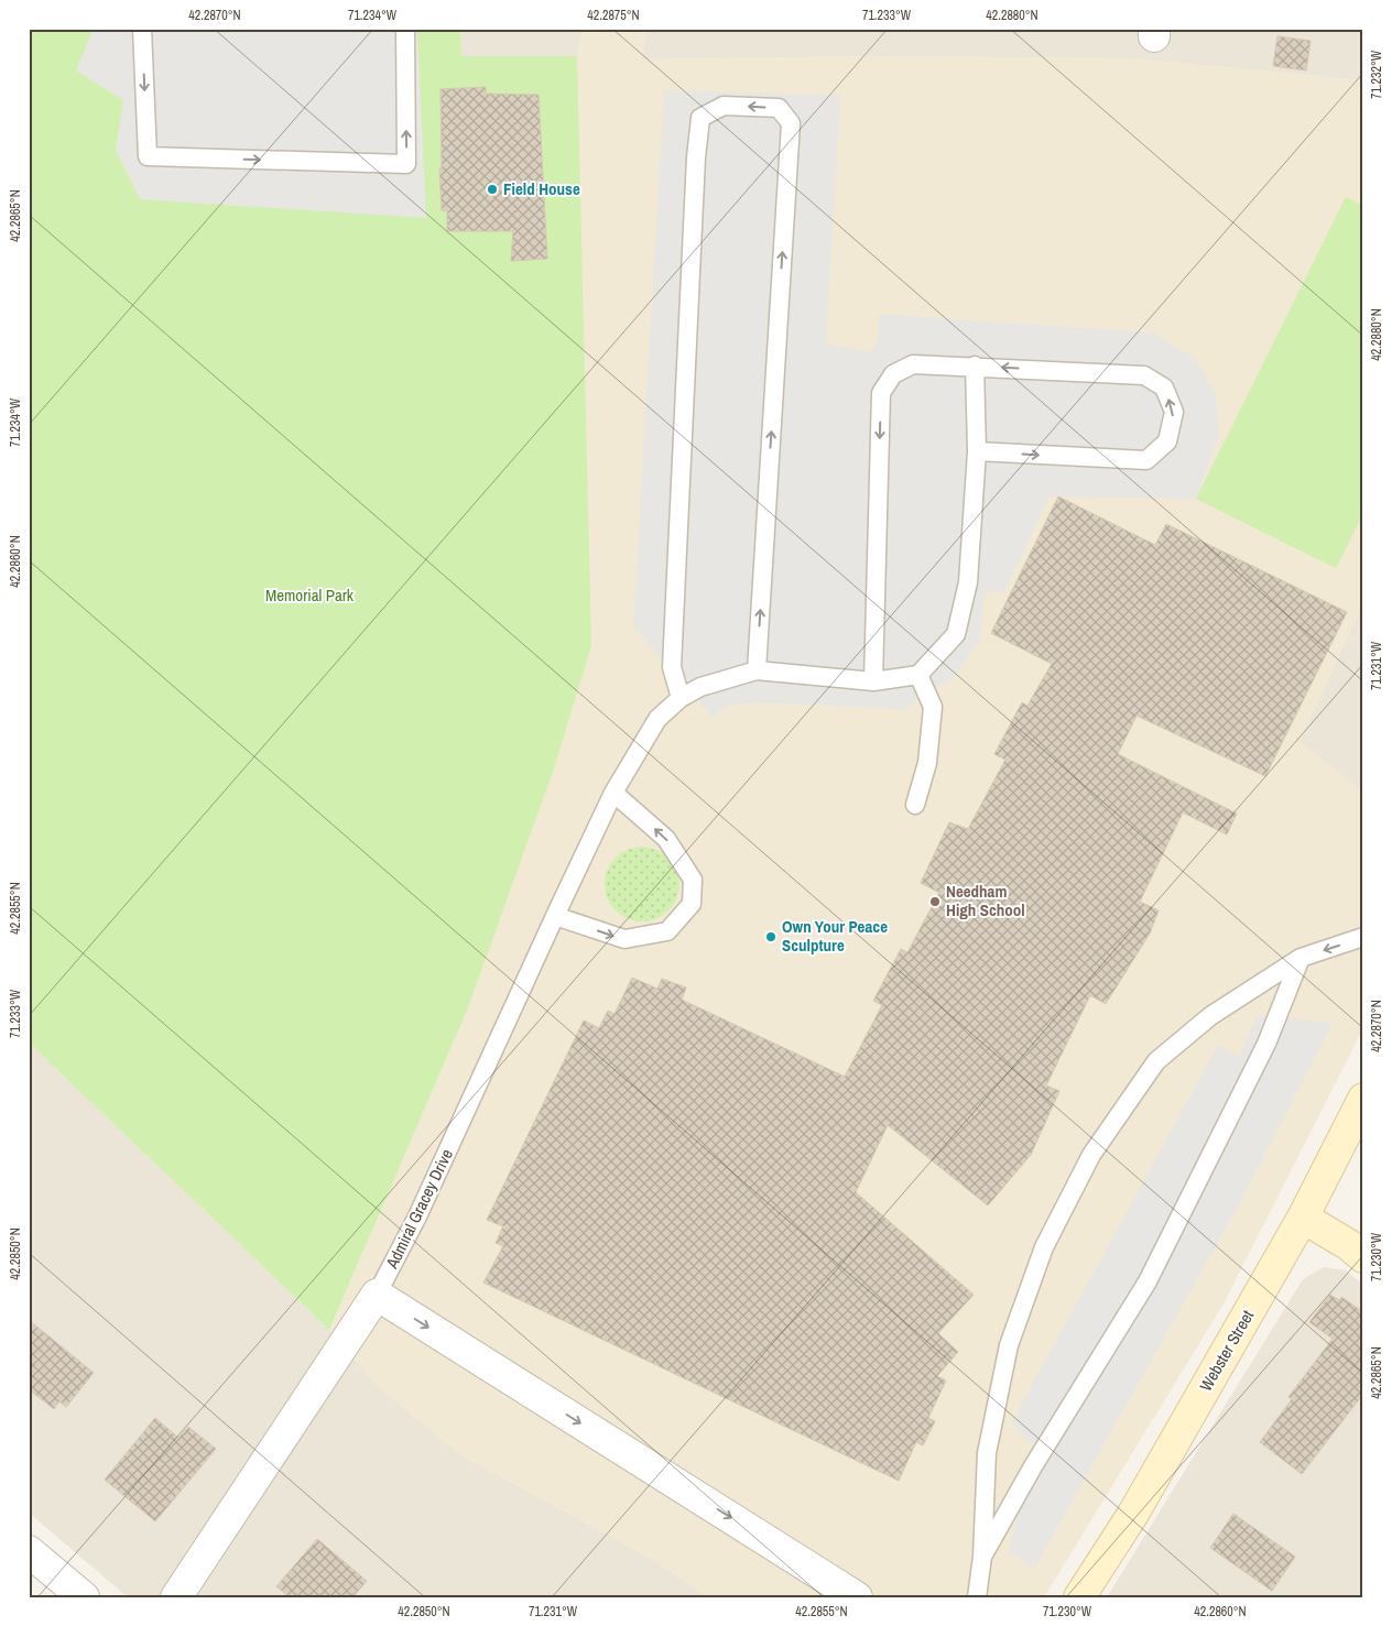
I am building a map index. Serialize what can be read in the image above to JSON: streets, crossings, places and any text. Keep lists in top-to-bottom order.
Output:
{
  "streets": {
    "street": ["Admiral Gracey Drive", "Webster Street"]
  },
  "parks": ["Memorial Park"],
  "places": ["Field House", "Needham High School", "Own Your Peace Sculpture"],
  "coordinates": [
    "42.2870°N",
    "71.234°W",
    "42.2875°N",
    "71.233°W",
    "42.2880°N",
    "71.232°W",
    "42.2865°N",
    "42.2860°N",
    "71.231°W",
    "42.2855°N",
    "42.2850°N",
    "71.230°W"
  ]
}
